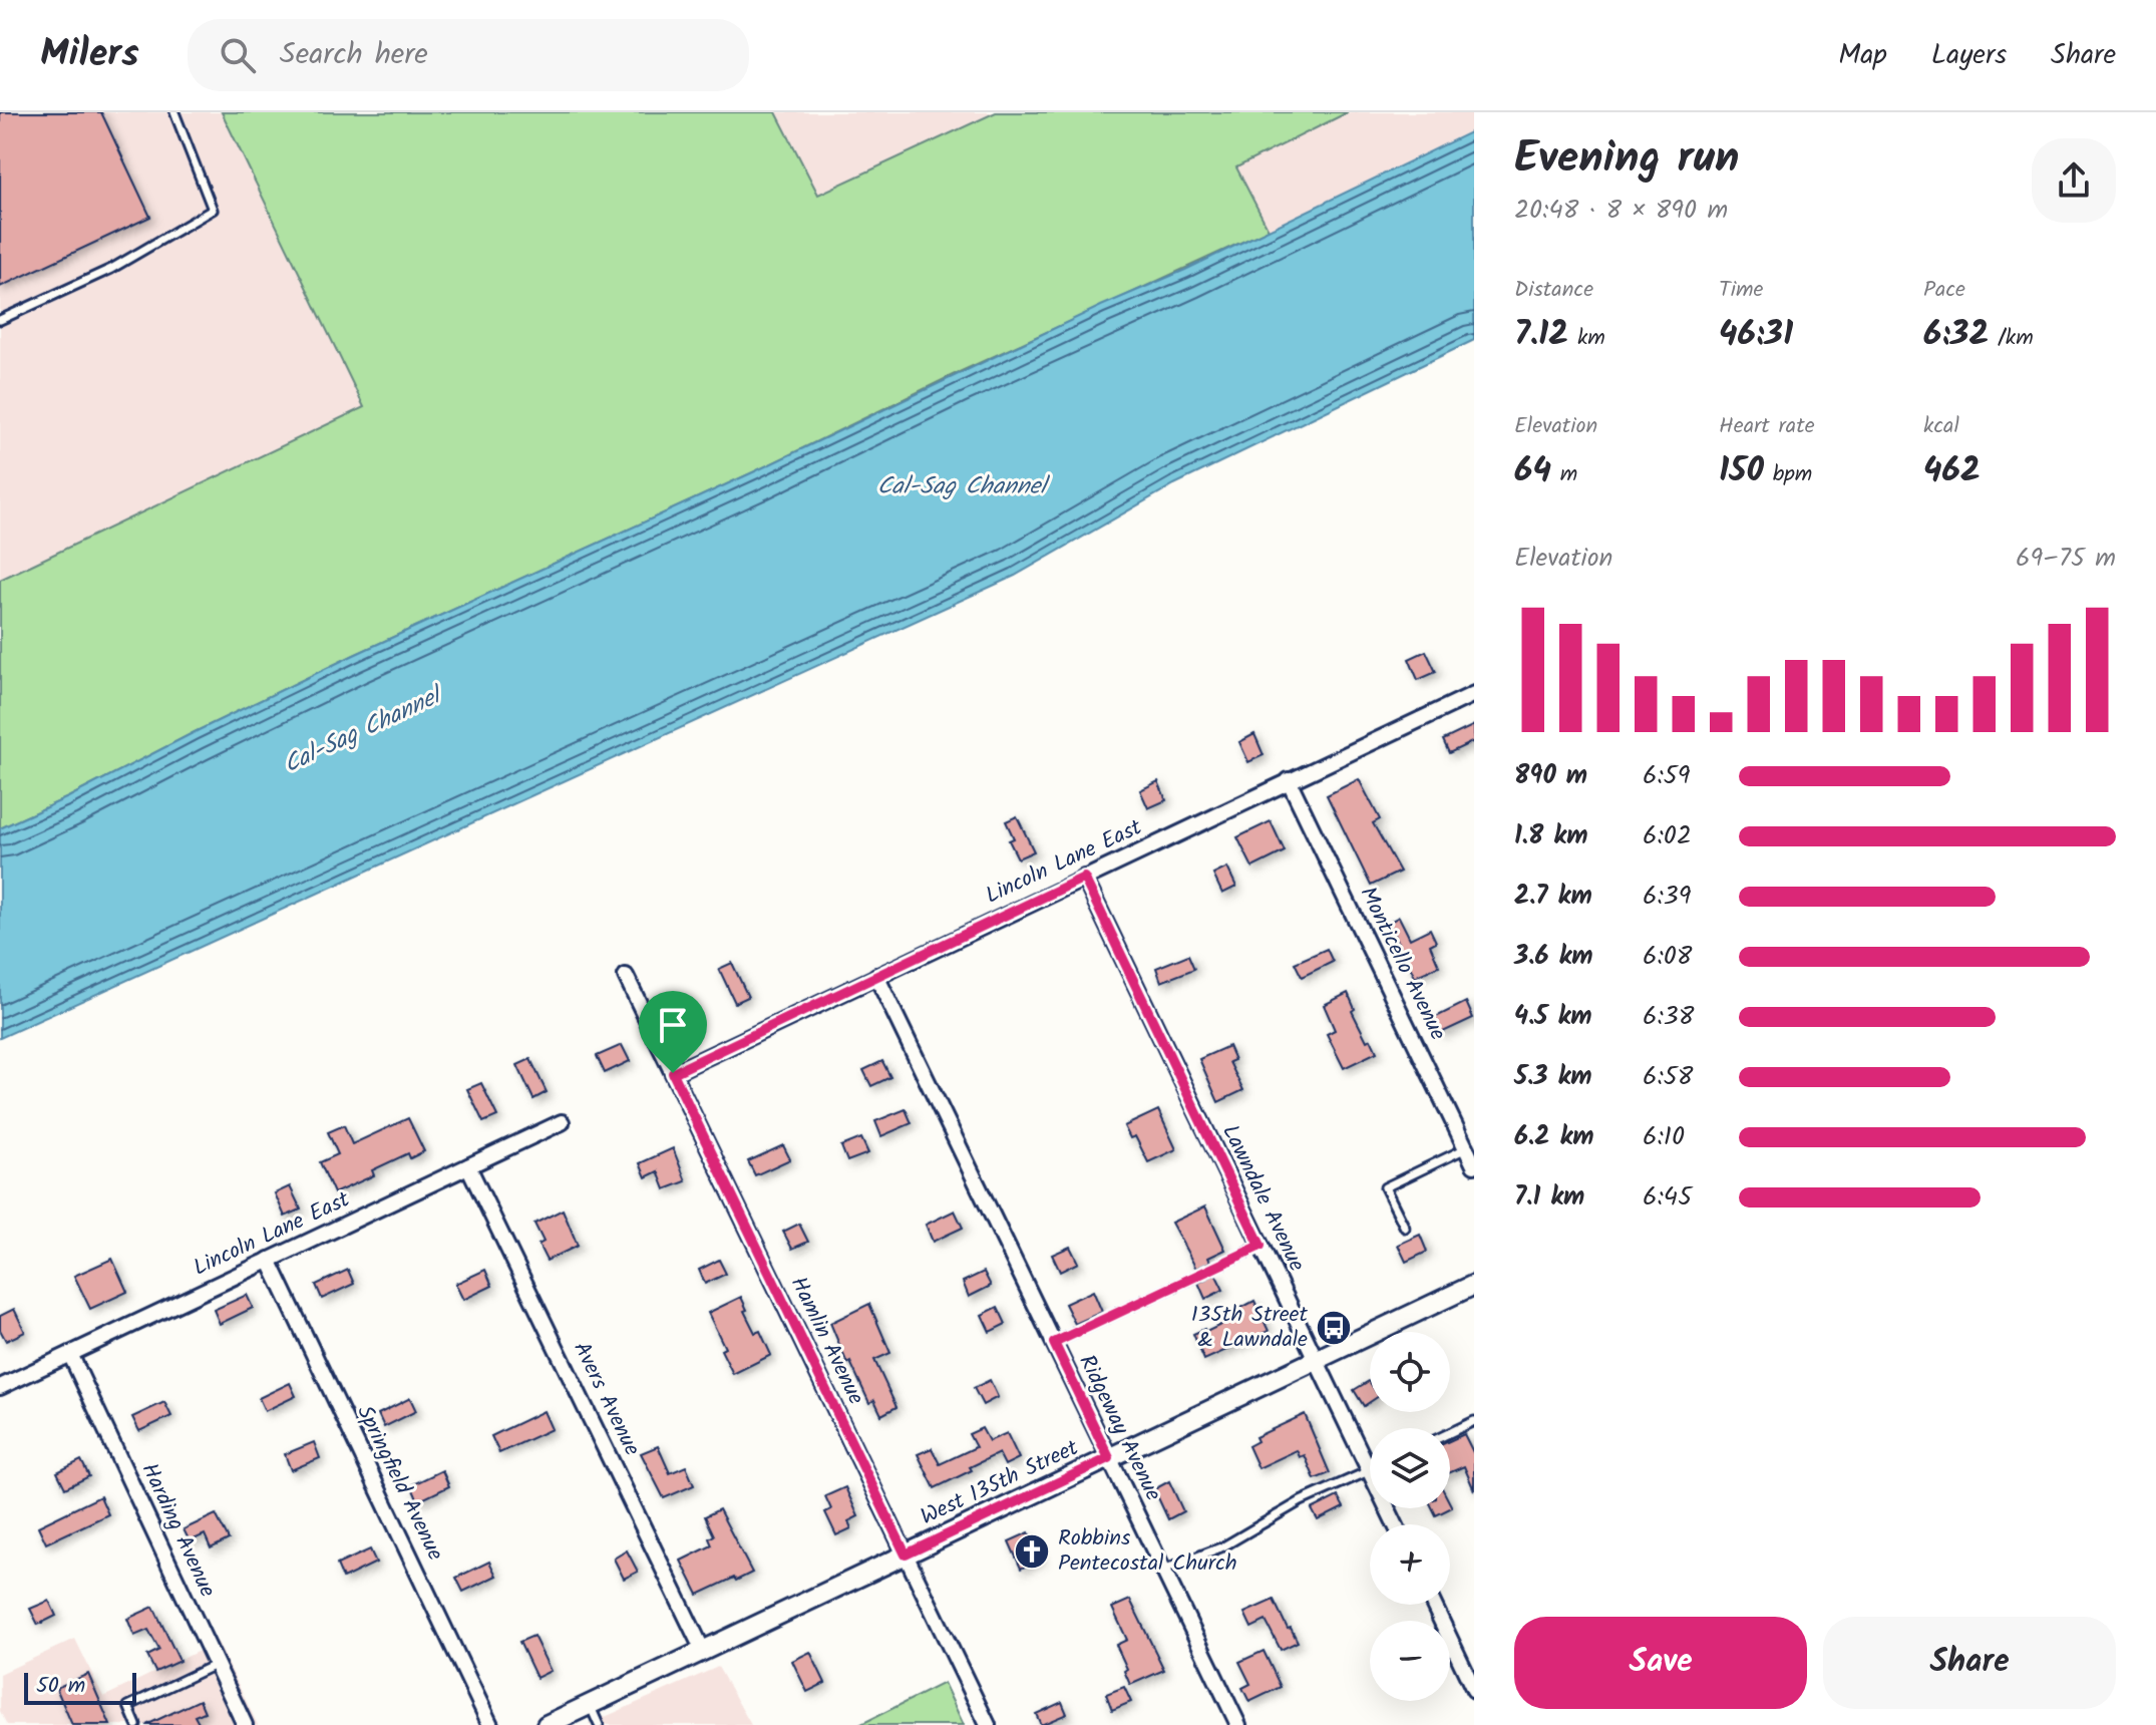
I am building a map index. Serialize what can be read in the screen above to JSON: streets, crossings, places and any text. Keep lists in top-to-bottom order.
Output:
{
  "streets": {
    "street": [
      "Lincoln Lane East",
      "Monticello Avenue",
      "Lawndale Avenue",
      "Hamlin Avenue",
      "Avers Avenue",
      "Ridgeway Avenue",
      "Springfield Avenue",
      "West 135th Street",
      "Harding Avenue"
    ]
  },
  "crossings": [
    ["Lincoln Lane East", "Monticello Avenue"],
    ["Lincoln Lane East", "Lawndale Avenue"],
    ["Lincoln Lane East", "Hamlin Avenue"],
    ["Lincoln Lane East", "Avers Avenue"],
    ["Lincoln Lane East", "Ridgeway Avenue"],
    ["Lincoln Lane East", "Springfield Avenue"],
    ["Lincoln Lane East", "Harding Avenue"],
    ["Lawndale Avenue", "West 135th Street"],
    ["Hamlin Avenue", "West 135th Street"],
    ["Avers Avenue", "West 135th Street"],
    ["Ridgeway Avenue", "West 135th Street"]
  ],
  "water": ["Cal-Sag Channel"],
  "places": {
    "bus stop": ["135th Street & Lawndale"],
    "church": ["Robbins Pentecostal Church"]
  },
  "scale_bar": "50 m",
  "page": {
    "header": "Milers",
    "search": "Search here",
    "nav": ["Map", "Layers", "Share"],
    "heading": ["Evening run", "20:48 · 8 × 890 m"],
    "stats": [
      ["Distance", "7.12 km"],
      ["Time", "46:31"],
      ["Pace", "6:32 /km"],
      ["Elevation", "64 m"],
      ["Heart rate", "150 bpm"],
      ["kcal", "462"]
    ],
    "chart": ["Elevation", "69–75 m"],
    "list": [
      {
        "name": "890 m",
        "note": "6:59"
      },
      {
        "name": "1.8 km",
        "note": "6:02"
      },
      {
        "name": "2.7 km",
        "note": "6:39"
      },
      {
        "name": "3.6 km",
        "note": "6:08"
      },
      {
        "name": "4.5 km",
        "note": "6:38"
      },
      {
        "name": "5.3 km",
        "note": "6:58"
      },
      {
        "name": "6.2 km",
        "note": "6:10"
      },
      {
        "name": "7.1 km",
        "note": "6:45"
      }
    ],
    "map_buttons": ["+", "−"],
    "buttons": ["Save", "Share"],
    "scale": "50 m"
  }
}
